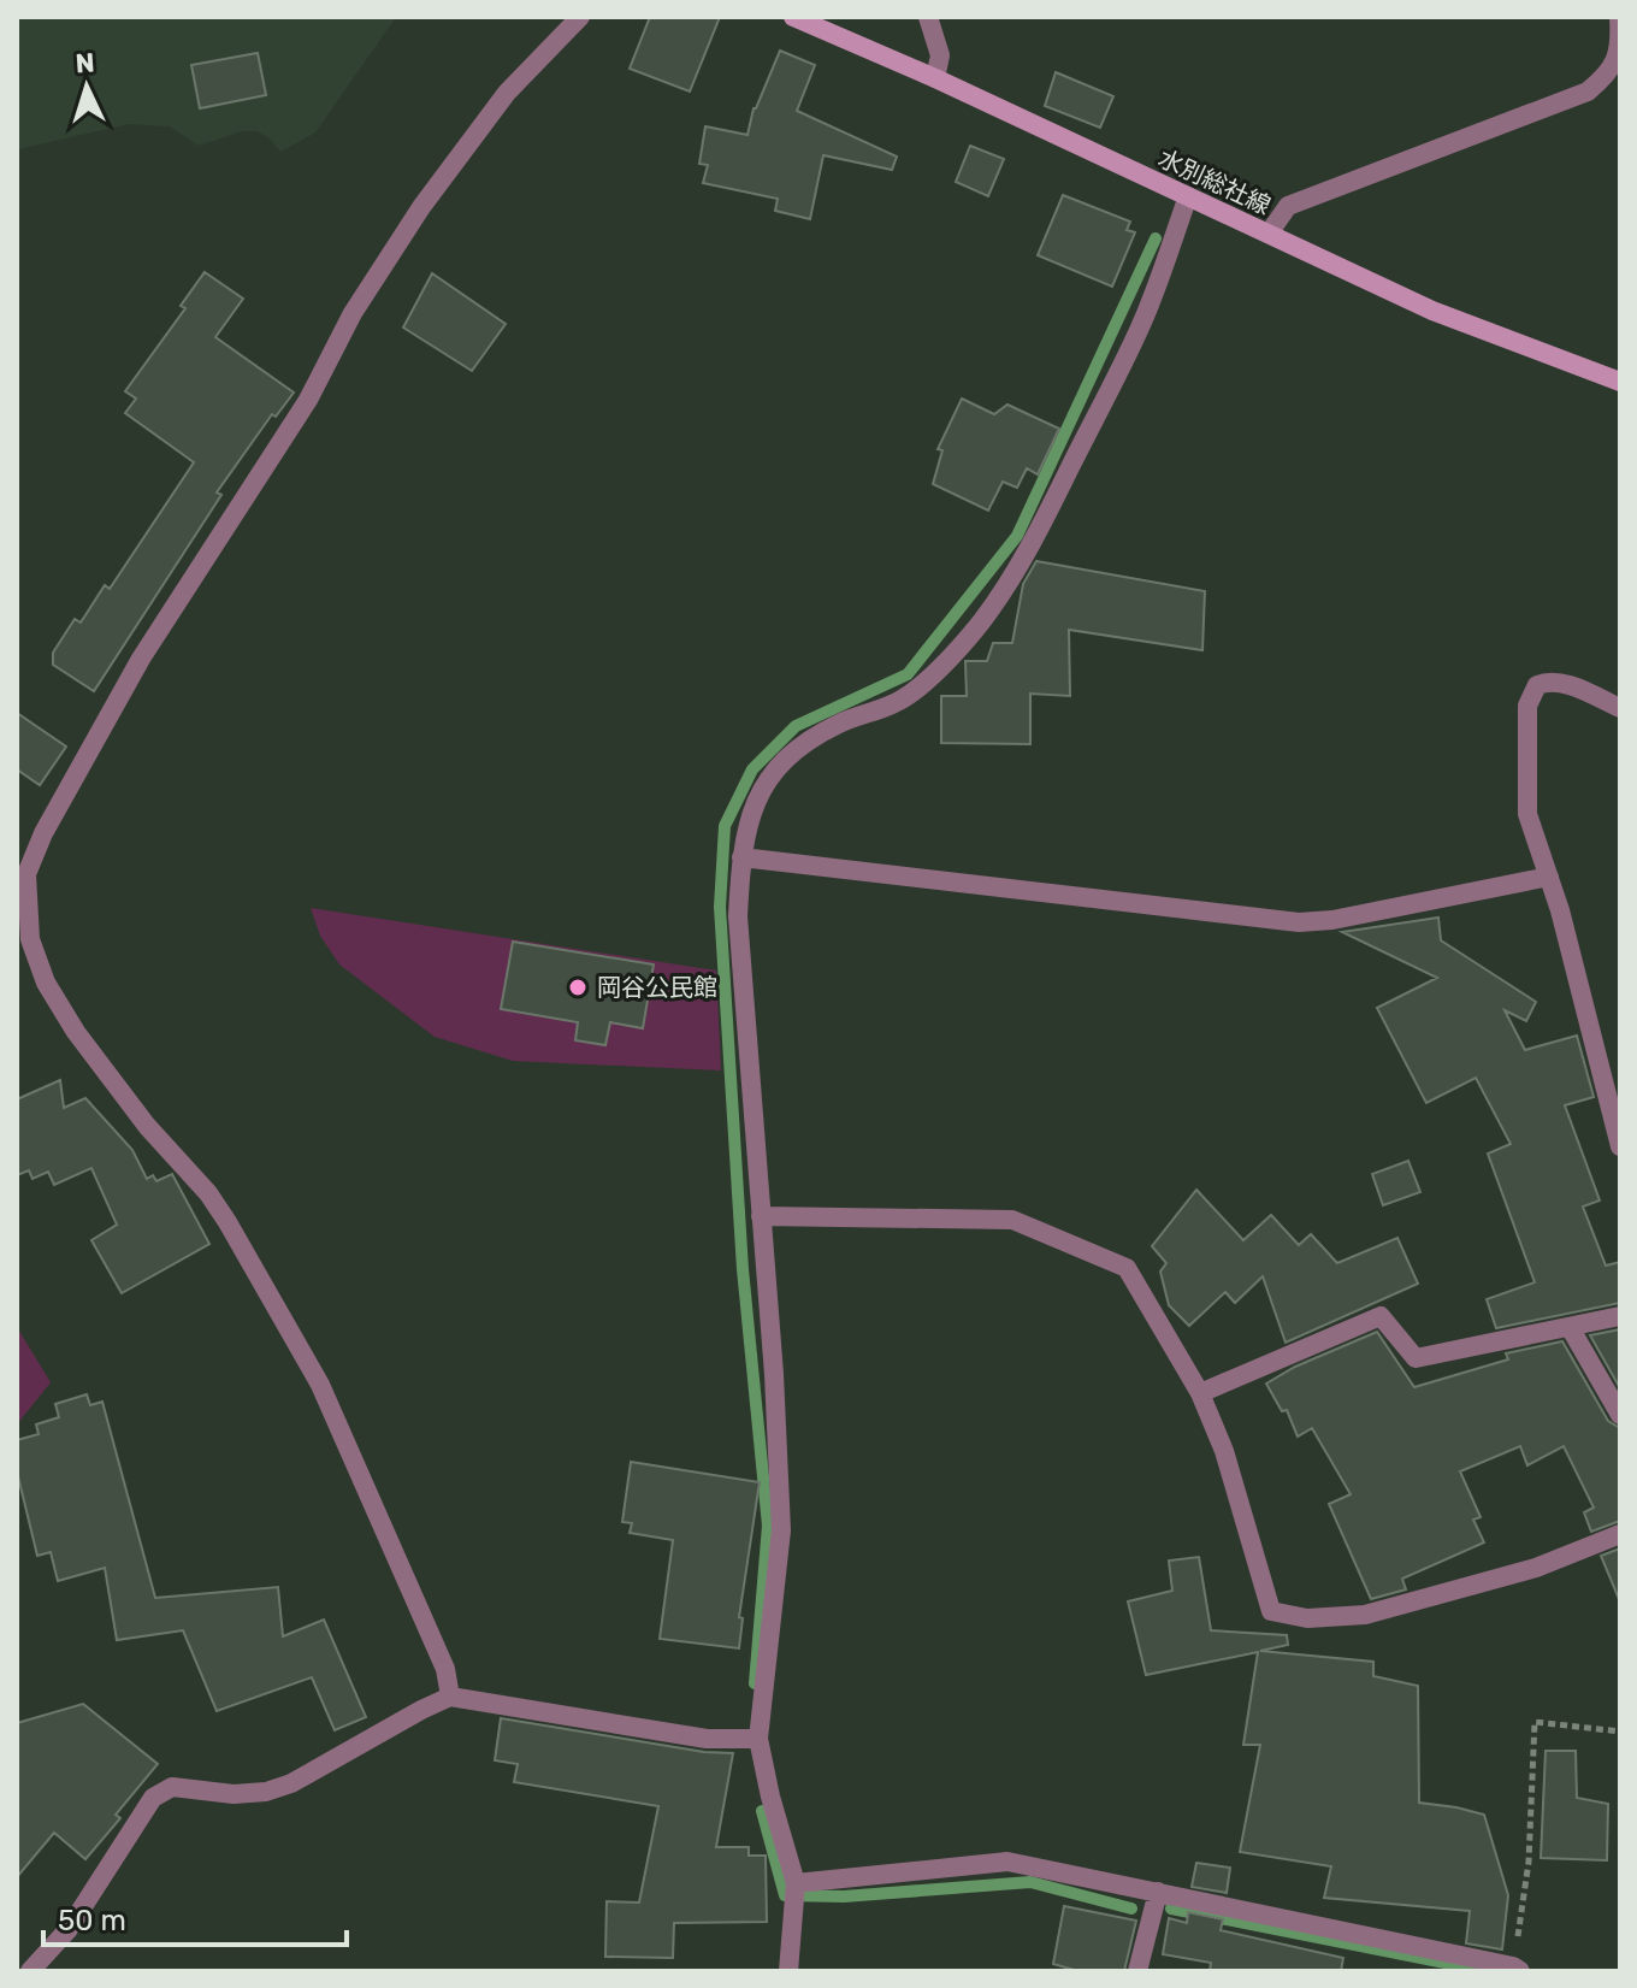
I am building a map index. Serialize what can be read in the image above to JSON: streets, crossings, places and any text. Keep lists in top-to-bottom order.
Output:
{
  "streets": {
    "main road": ["水別総社線"]
  },
  "places": ["岡谷公民館"],
  "scale_bar": "50 m",
  "north": "top"
}
